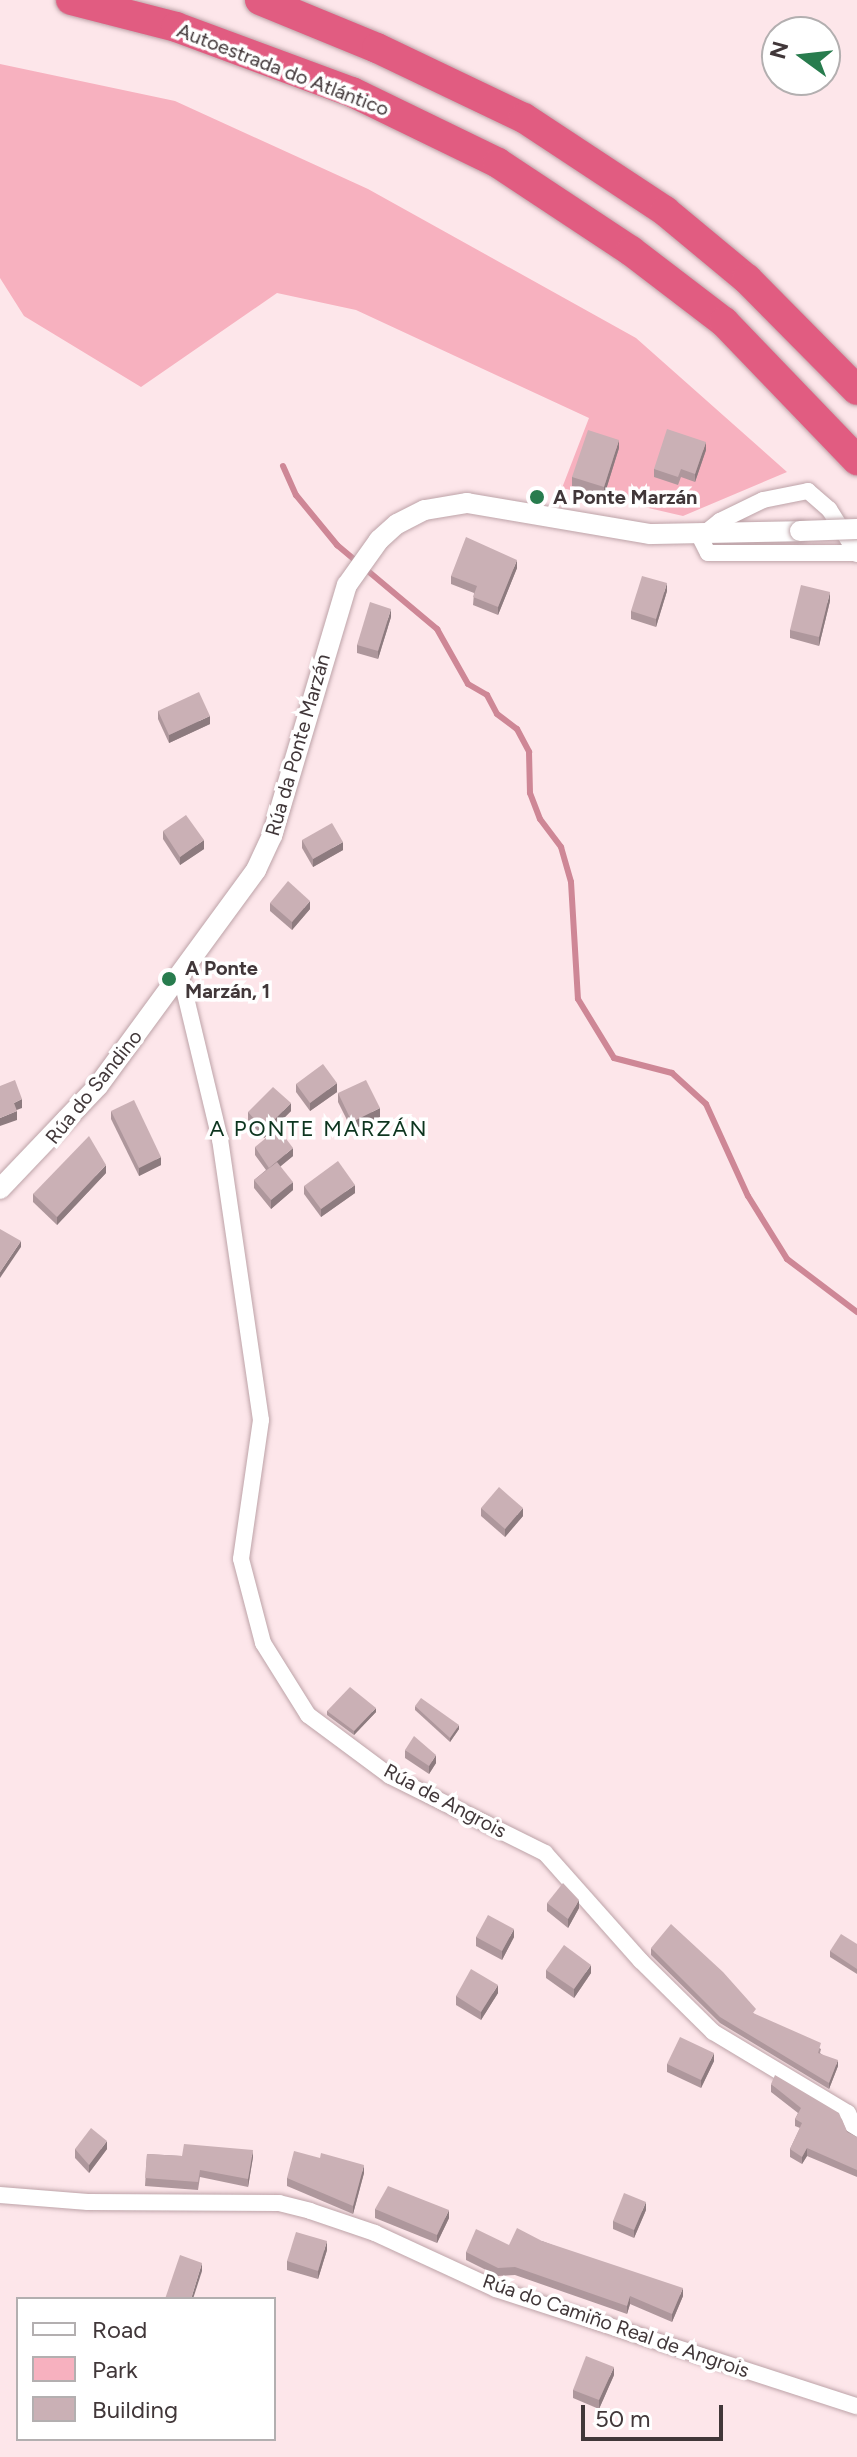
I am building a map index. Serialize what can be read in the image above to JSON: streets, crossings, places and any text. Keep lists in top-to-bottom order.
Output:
{
  "streets": {
    "highway": ["Autoestrada do Atlántico"],
    "street": [
      "Rúa da Ponte Marzán",
      "Rúa do Sandino",
      "Rúa de Angrois",
      "Rúa do Camiño Real de Angrois"
    ]
  },
  "crossings": [
    ["Rúa da Ponte Marzán", "Rúa do Sandino"],
    ["Rúa da Ponte Marzán", "Rúa de Angrois"],
    ["Rúa do Sandino", "Rúa de Angrois"]
  ],
  "districts": ["A PONTE MARZÁN"],
  "places": ["A Ponte Marzán", "A Ponte Marzán, 1"],
  "legend": ["Road", "Park", "Building"],
  "scale_bar": "50 m",
  "north": "left"
}
